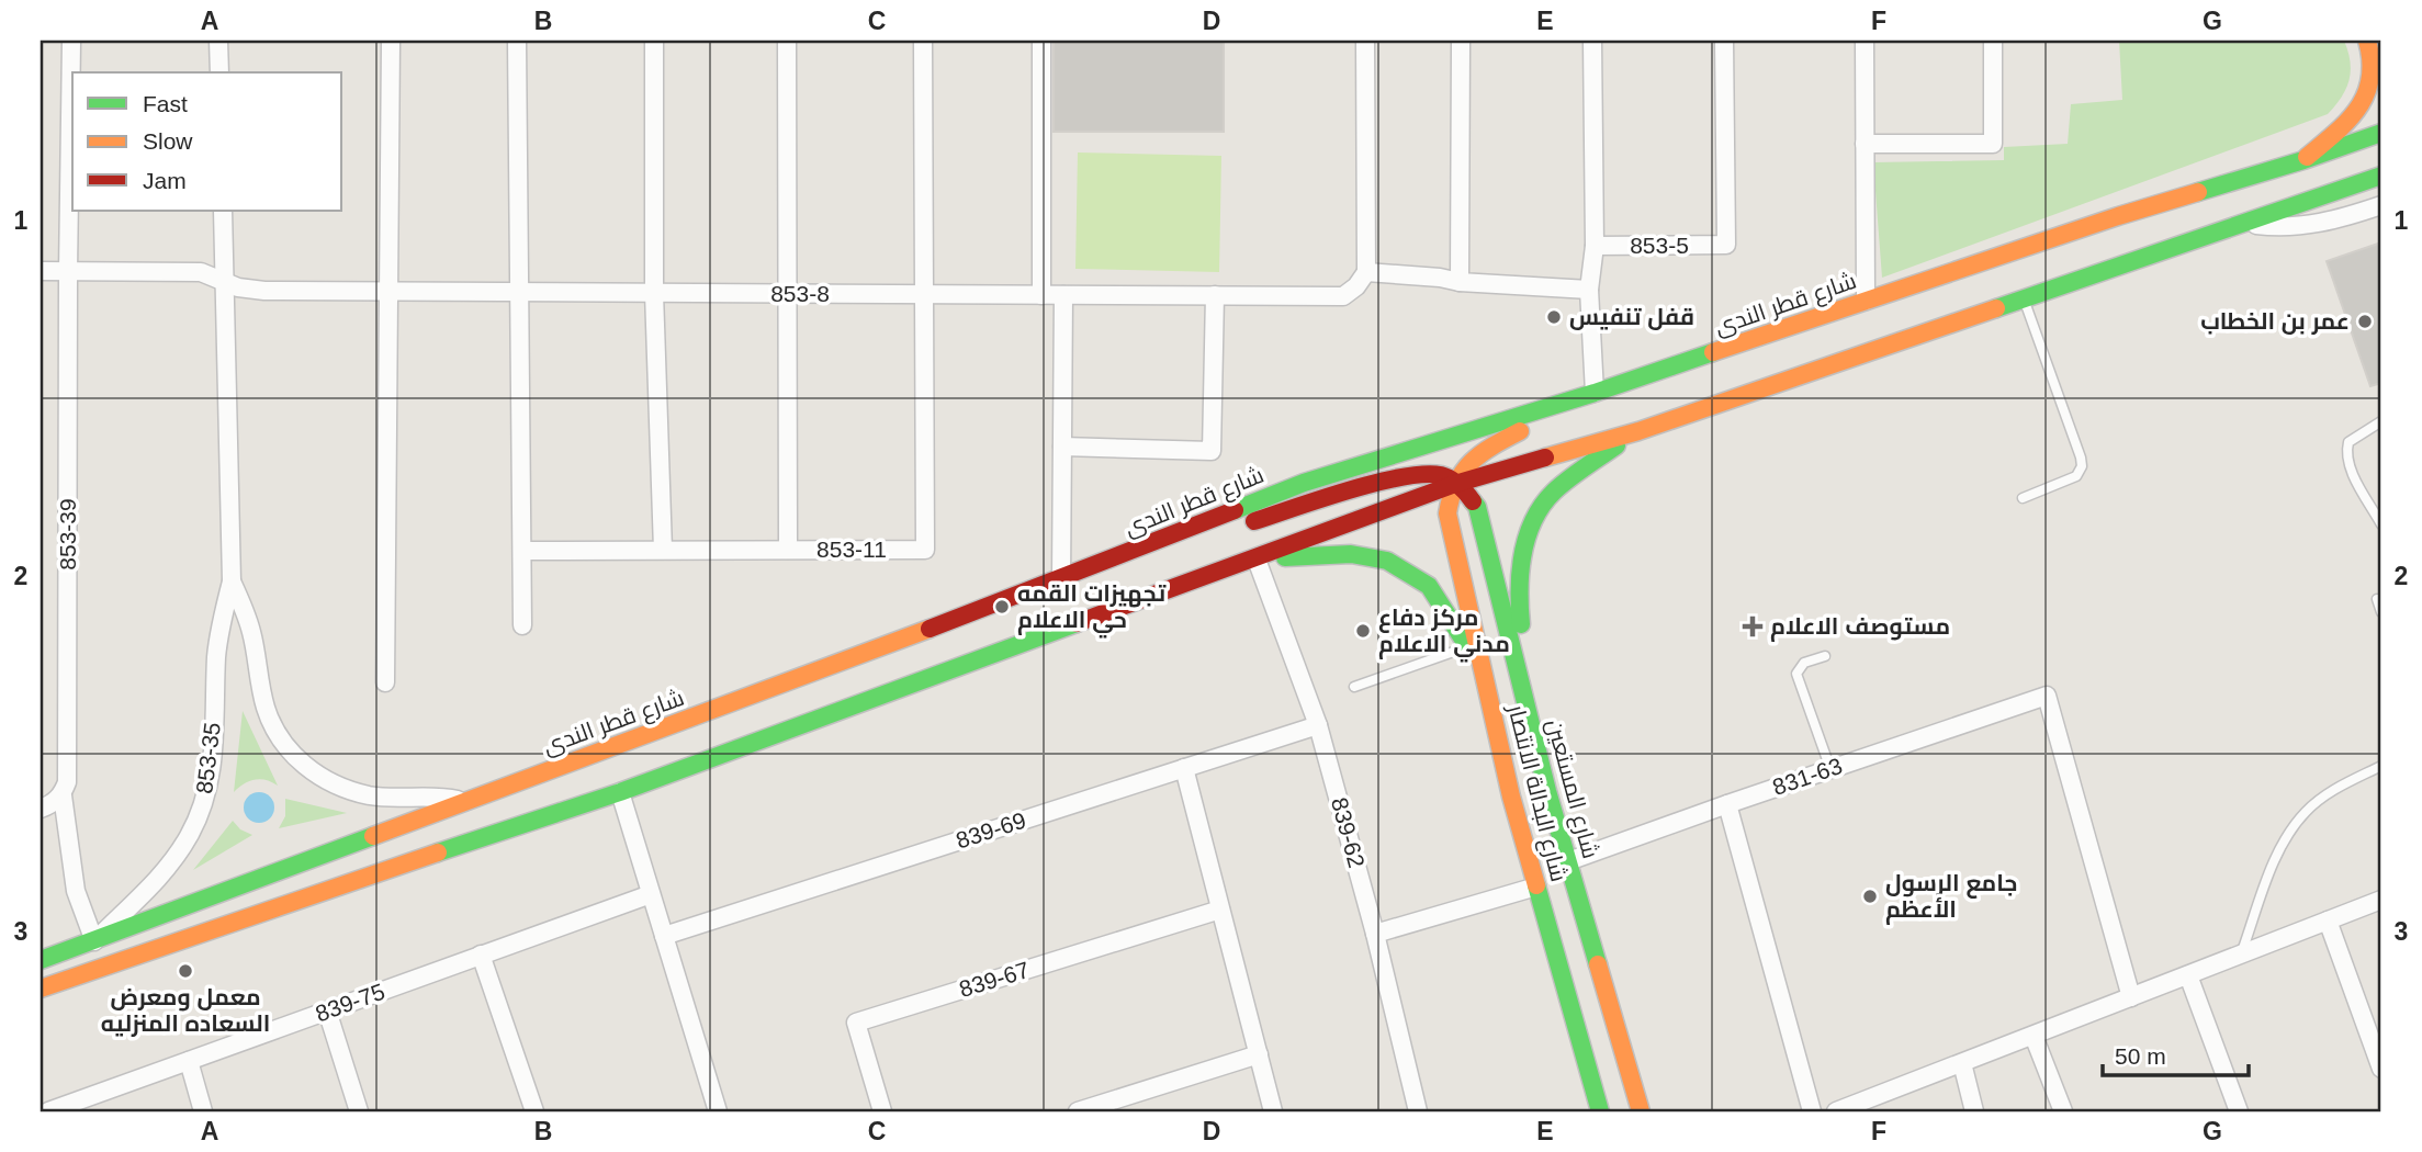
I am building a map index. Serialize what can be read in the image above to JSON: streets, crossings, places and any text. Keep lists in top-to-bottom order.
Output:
{
  "streets": {
    "main road": ["شارع قطر الندى", "شارع المستعين", "شارع البدالة الانتصار"],
    "street": [
      "853-5",
      "853-8",
      "853-39",
      "853-11",
      "853-35",
      "831-63",
      "839-69",
      "839-62",
      "839-67",
      "839-75"
    ]
  },
  "crossings": [
    ["853-8", "853-39"],
    ["853-8", "853-11"],
    ["853-8", "853-35"],
    ["شارع قطر الندى", "853-39"],
    ["شارع قطر الندى", "853-35"],
    ["شارع قطر الندى", "شارع المستعين"],
    ["شارع قطر الندى", "شارع البدالة الانتصار"],
    ["شارع قطر الندى", "839-62"],
    ["853-39", "853-35"],
    ["831-63", "شارع المستعين"],
    ["شارع المستعين", "شارع البدالة الانتصار"],
    ["839-69", "839-62"]
  ],
  "places": {
    "other": [
      "قفل تنفيس",
      "عمر بن الخطاب",
      "تجهيزات القمه حي الاعلام",
      "مركز دفاع مدني الاعلام",
      "جامع الرسول الأعظم",
      "معمل ومعرض السعاده المنزليه"
    ],
    "health": ["مستوصف الاعلام"]
  },
  "legend": ["Fast", "Slow", "Jam"],
  "scale_bar": "50 m",
  "grid": {
    "columns": [
      "A",
      "B",
      "C",
      "D",
      "E",
      "F",
      "G"
    ],
    "rows": ["1", "2", "3"]
  }
}
